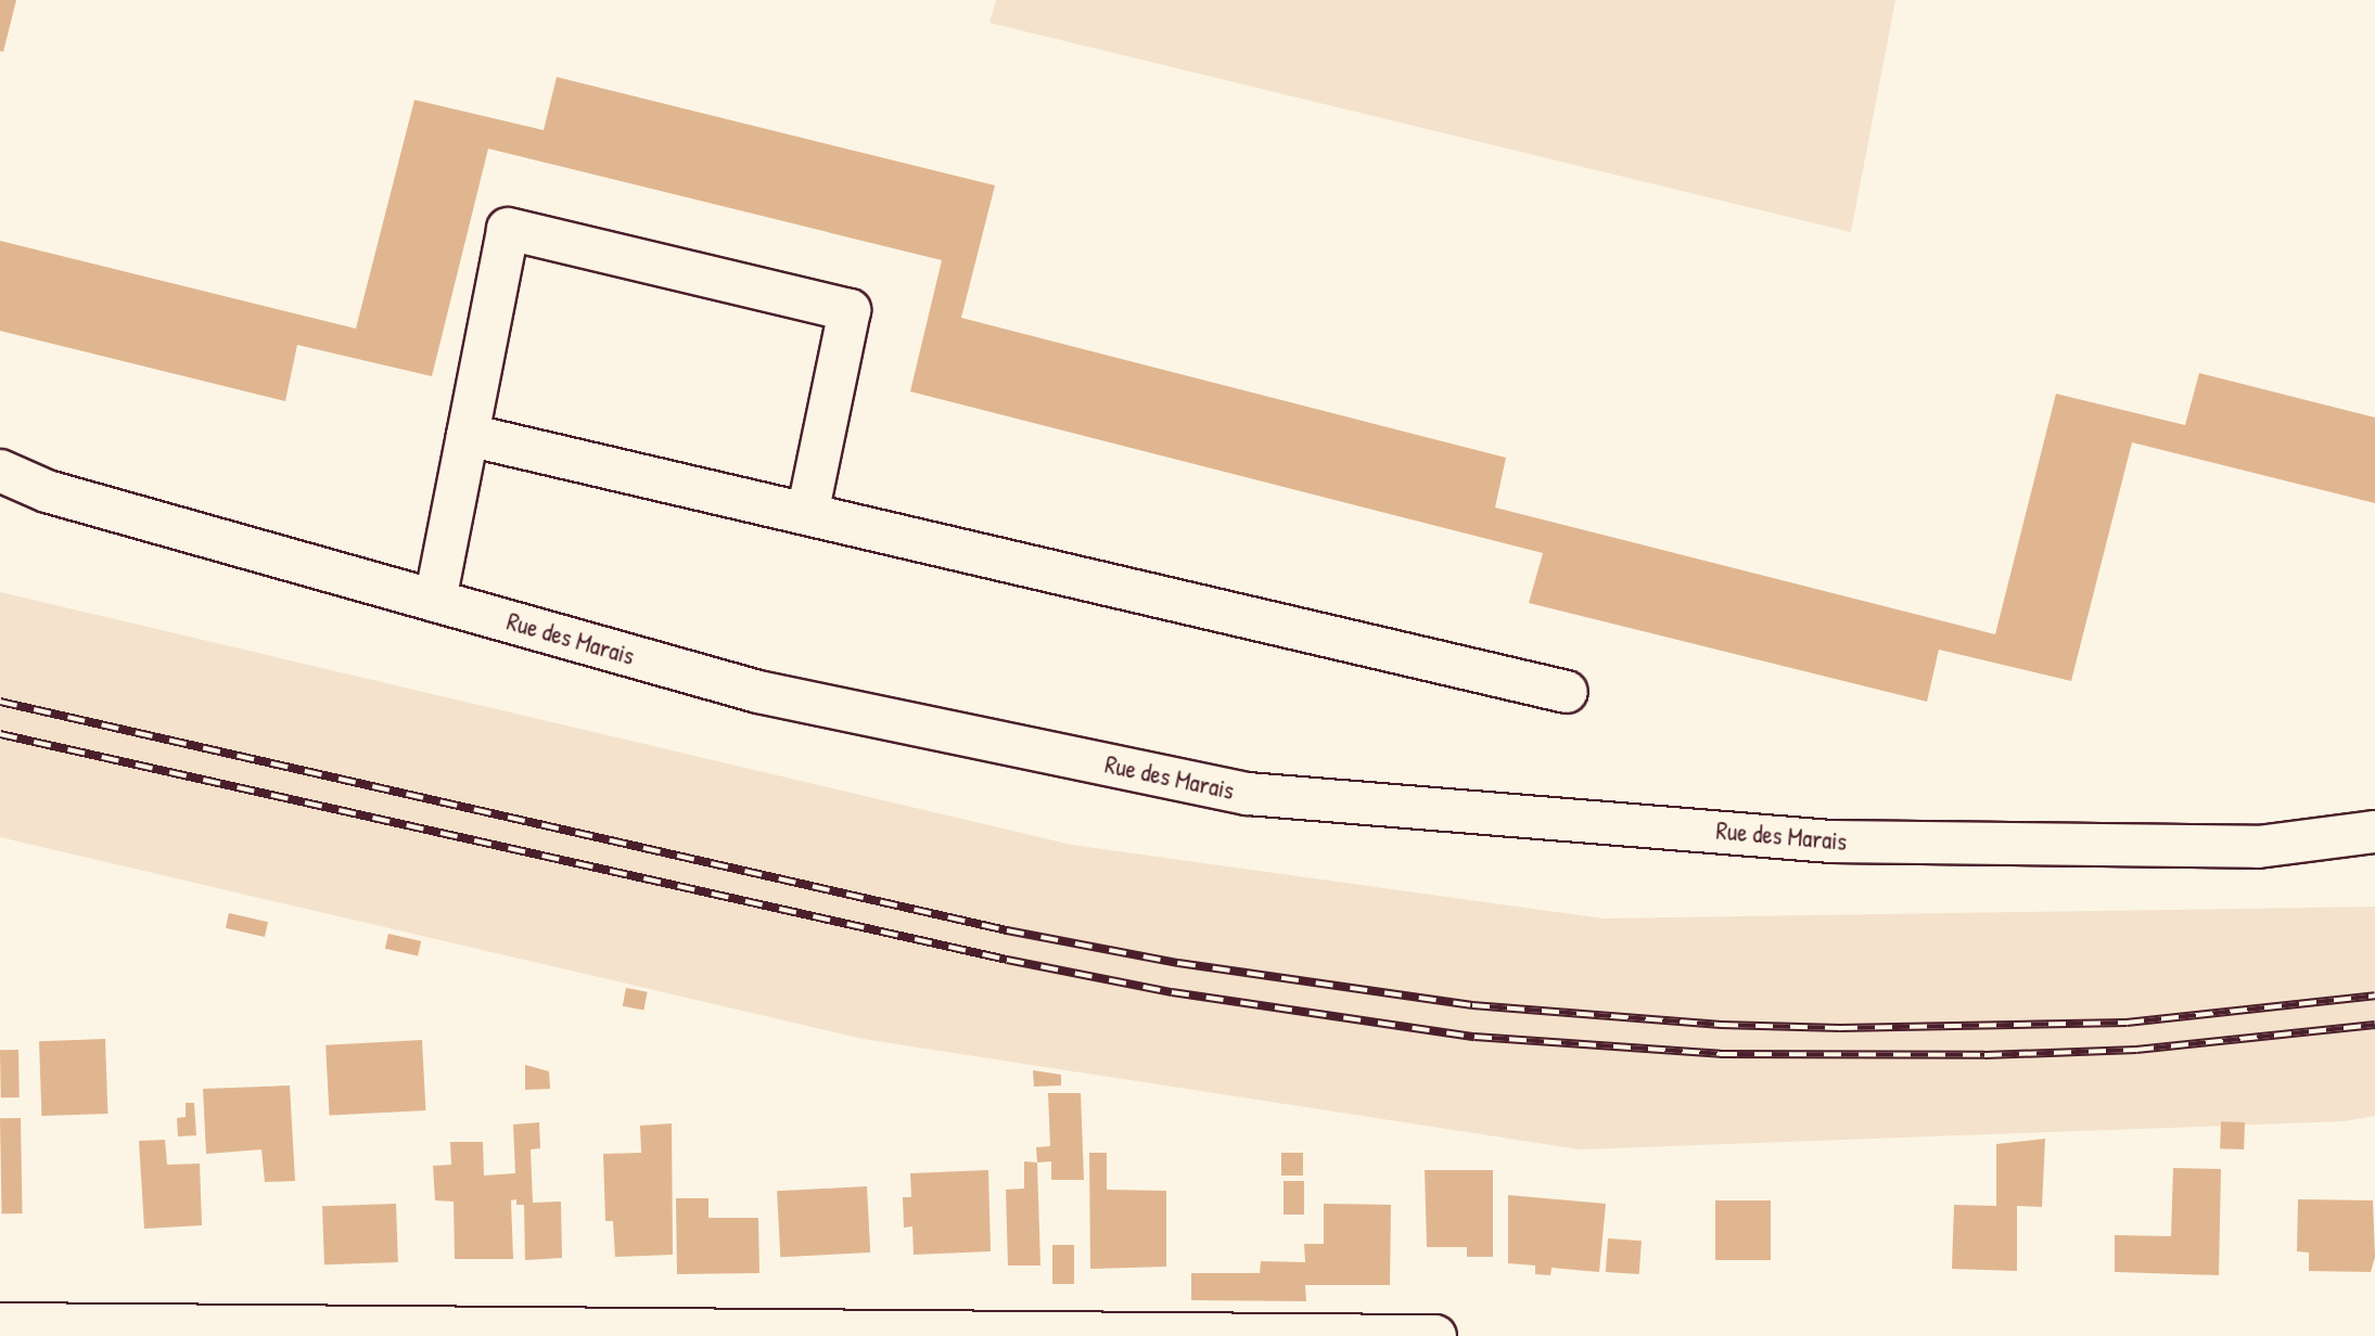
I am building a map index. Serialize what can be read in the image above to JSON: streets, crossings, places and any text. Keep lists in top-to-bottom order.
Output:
{
  "streets": {
    "street": ["Rue des Marais"]
  }
}
